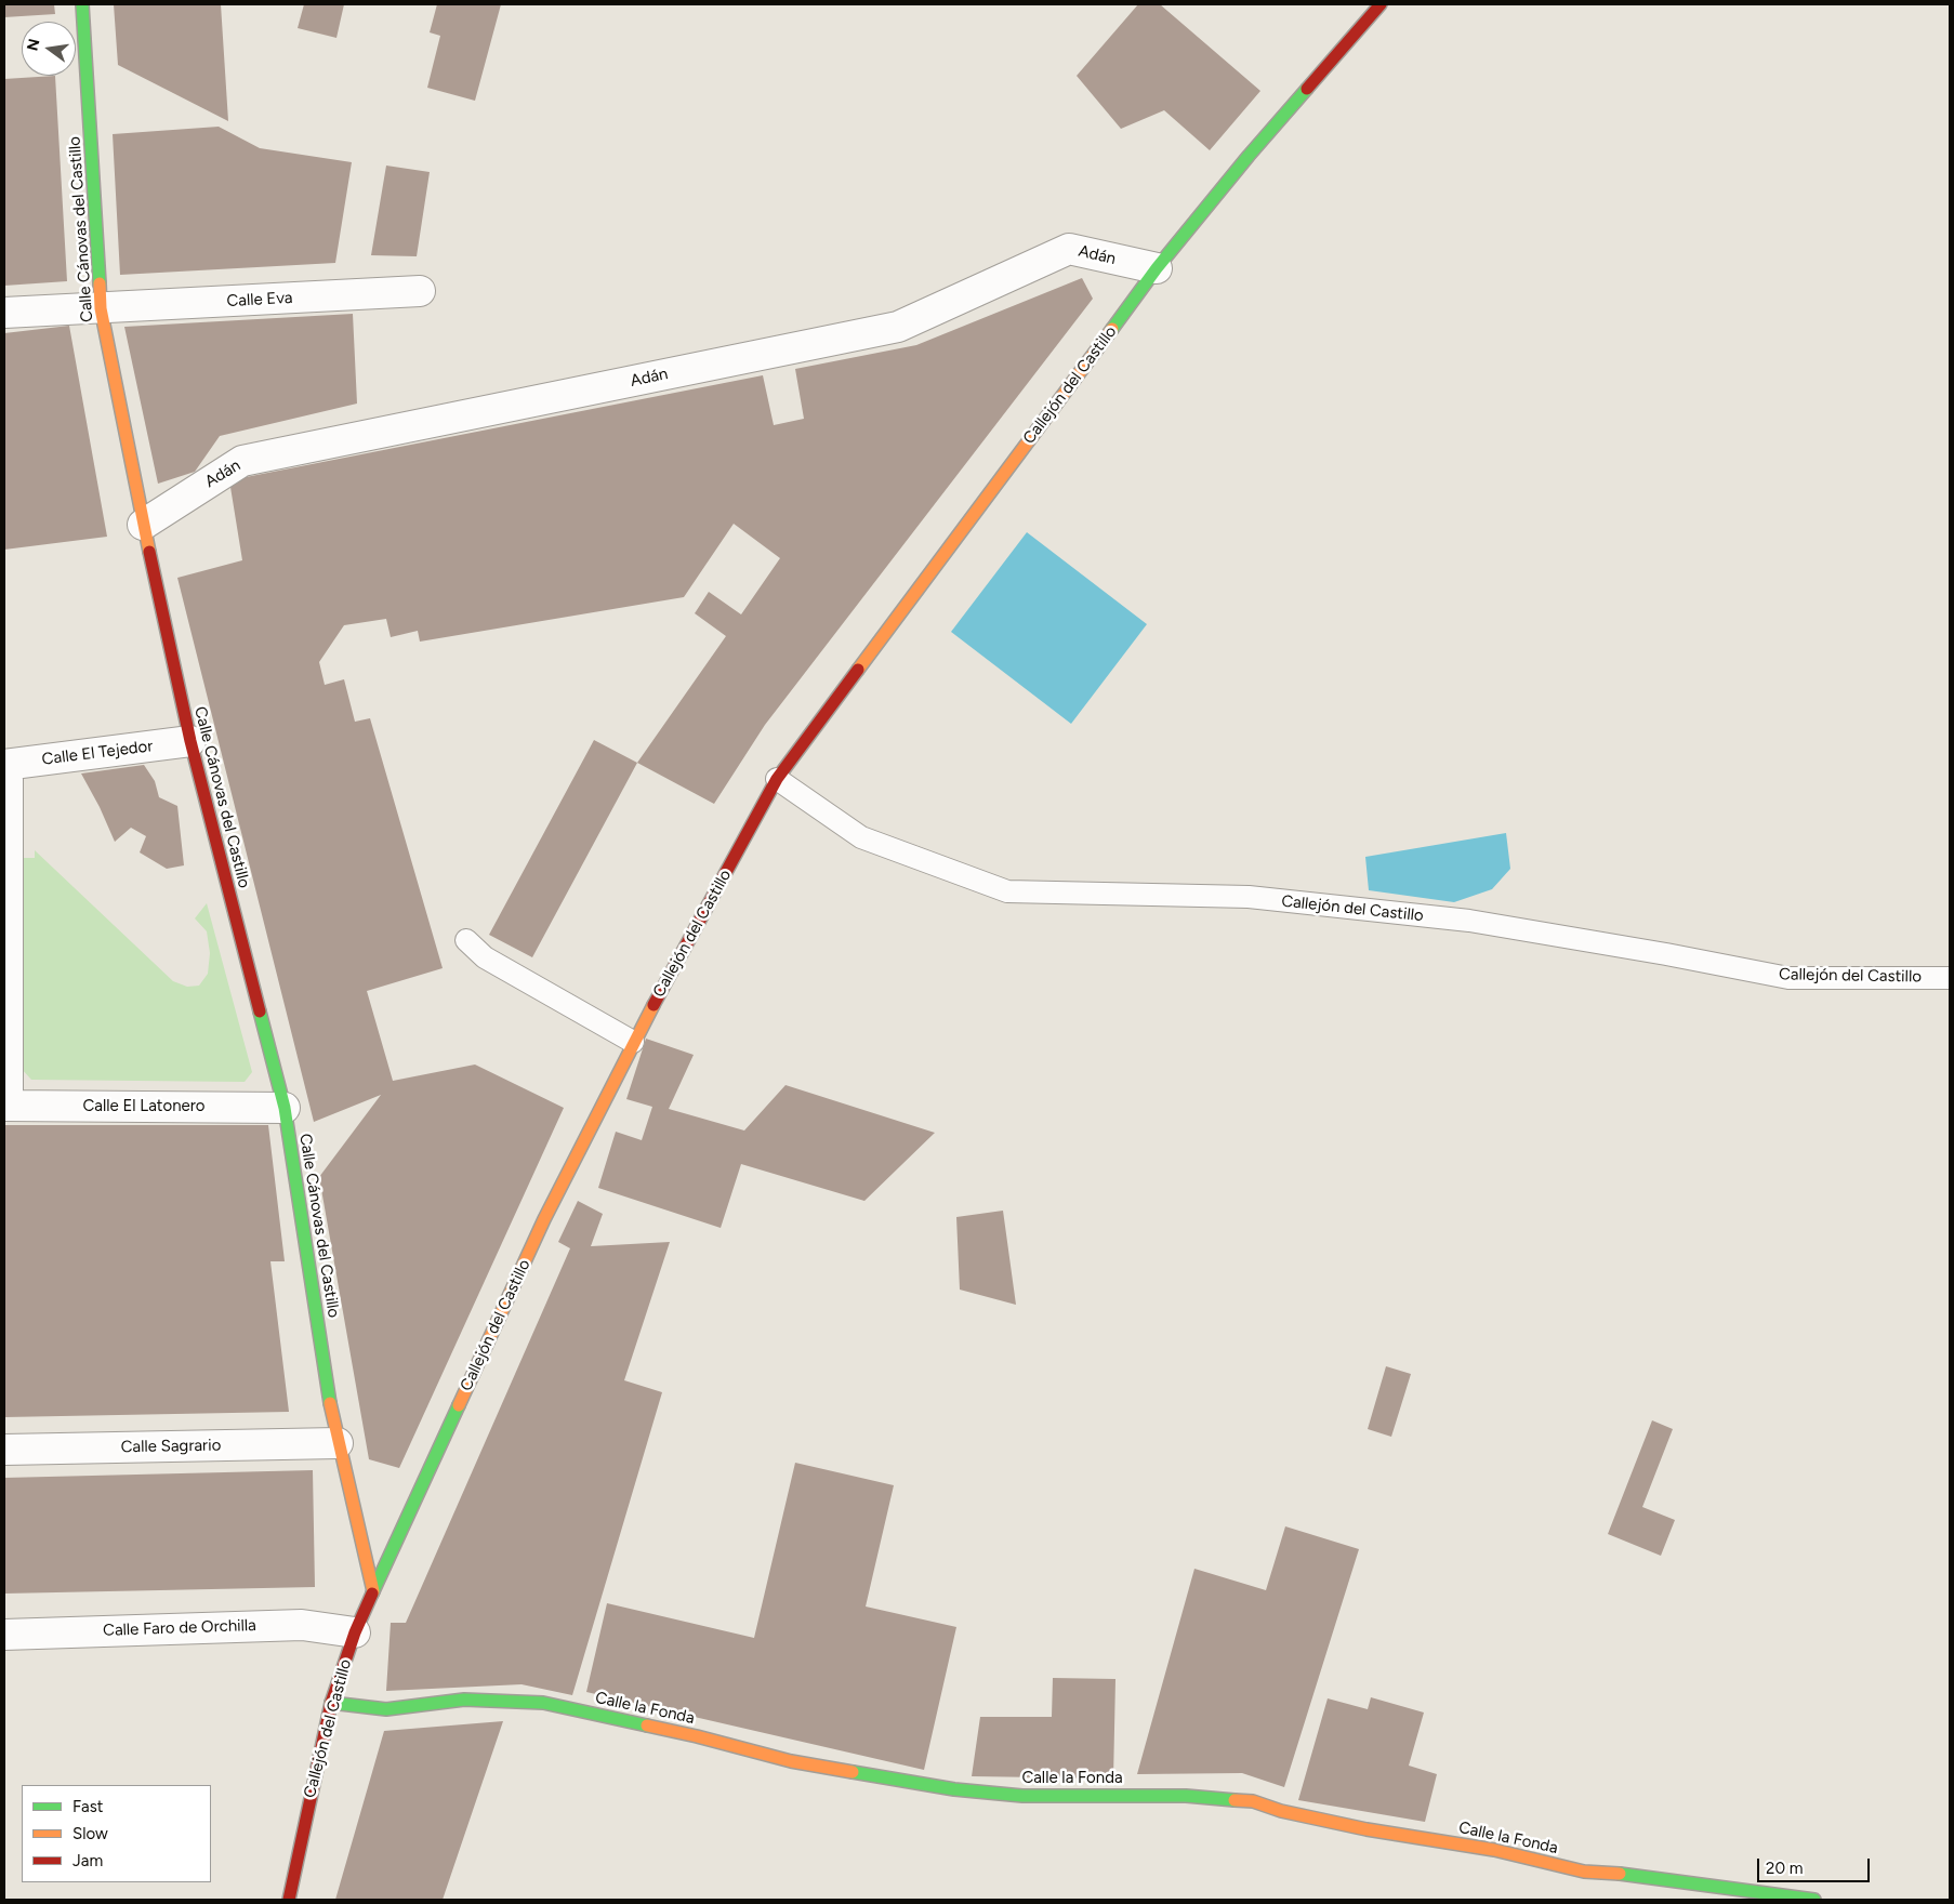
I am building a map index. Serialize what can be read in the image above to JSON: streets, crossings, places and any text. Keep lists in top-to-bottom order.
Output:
{
  "streets": {
    "street": [
      "Calle Cánovas del Castillo",
      "Adán",
      "Calle Eva",
      "Callejón del Castillo",
      "Calle El Tejedor",
      "Calle El Latonero",
      "Calle Sagrario",
      "Calle Faro de Orchilla",
      "Calle la Fonda"
    ]
  },
  "crossings": [
    ["Calle Cánovas del Castillo", "Adán"],
    ["Calle Cánovas del Castillo", "Calle Eva"],
    ["Calle Cánovas del Castillo", "Callejón del Castillo"],
    ["Calle Cánovas del Castillo", "Calle El Tejedor"],
    ["Calle Cánovas del Castillo", "Calle El Latonero"],
    ["Calle Cánovas del Castillo", "Calle Sagrario"],
    ["Adán", "Callejón del Castillo"],
    ["Callejón del Castillo", "Calle Faro de Orchilla"],
    ["Callejón del Castillo", "Calle la Fonda"]
  ],
  "legend": ["Fast", "Slow", "Jam"],
  "scale_bar": "20 m",
  "north": "left"
}
